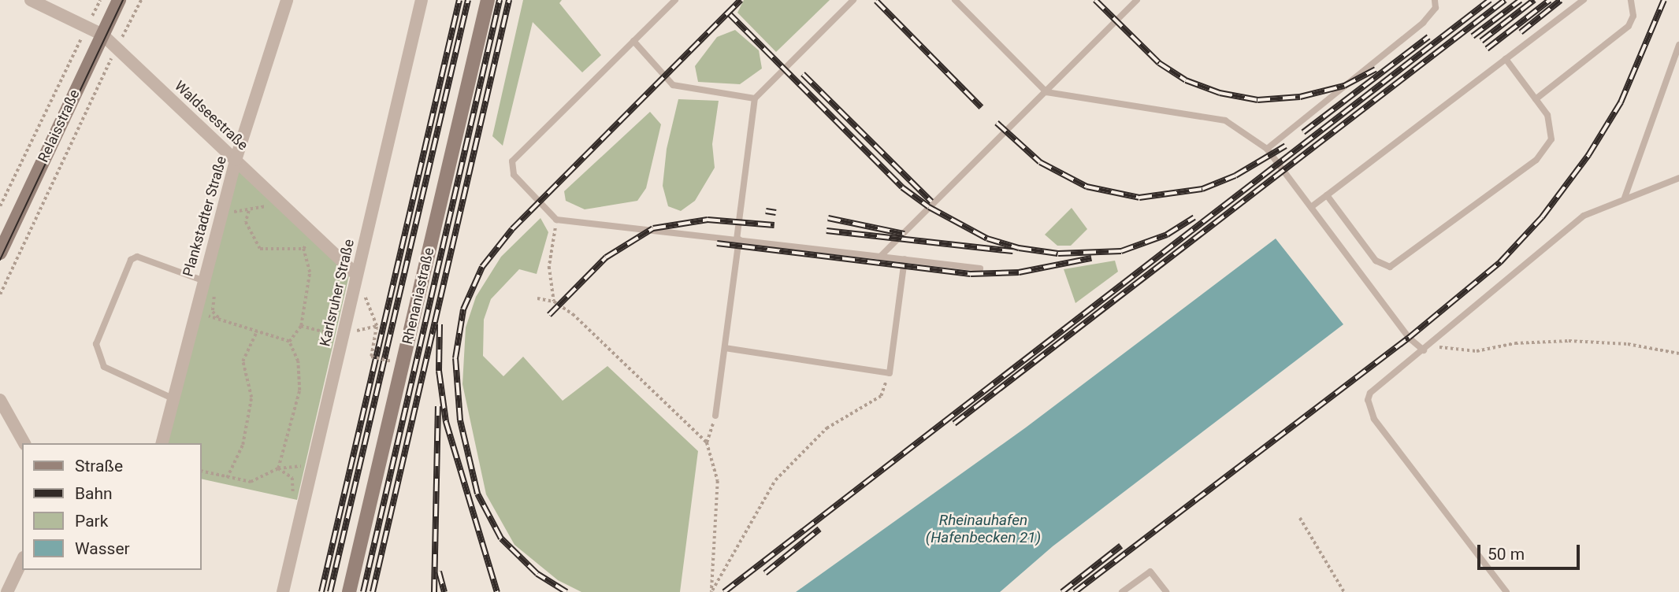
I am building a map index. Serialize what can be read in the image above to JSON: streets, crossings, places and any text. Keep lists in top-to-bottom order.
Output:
{
  "streets": {
    "street": [
      "Waldseestraße",
      "Relaisstraße",
      "Plankstadter Straße",
      "Karlsruher Straße",
      "Rhenaniastraße"
    ]
  },
  "crossings": [
    ["Waldseestraße", "Relaisstraße"],
    ["Waldseestraße", "Plankstadter Straße"],
    ["Waldseestraße", "Karlsruher Straße"]
  ],
  "water": ["Rheinauhafen (Hafenbecken 21)"],
  "legend": [
    "Straße",
    "Bahn",
    "Park",
    "Wasser"
  ],
  "scale_bar": "50 m"
}
